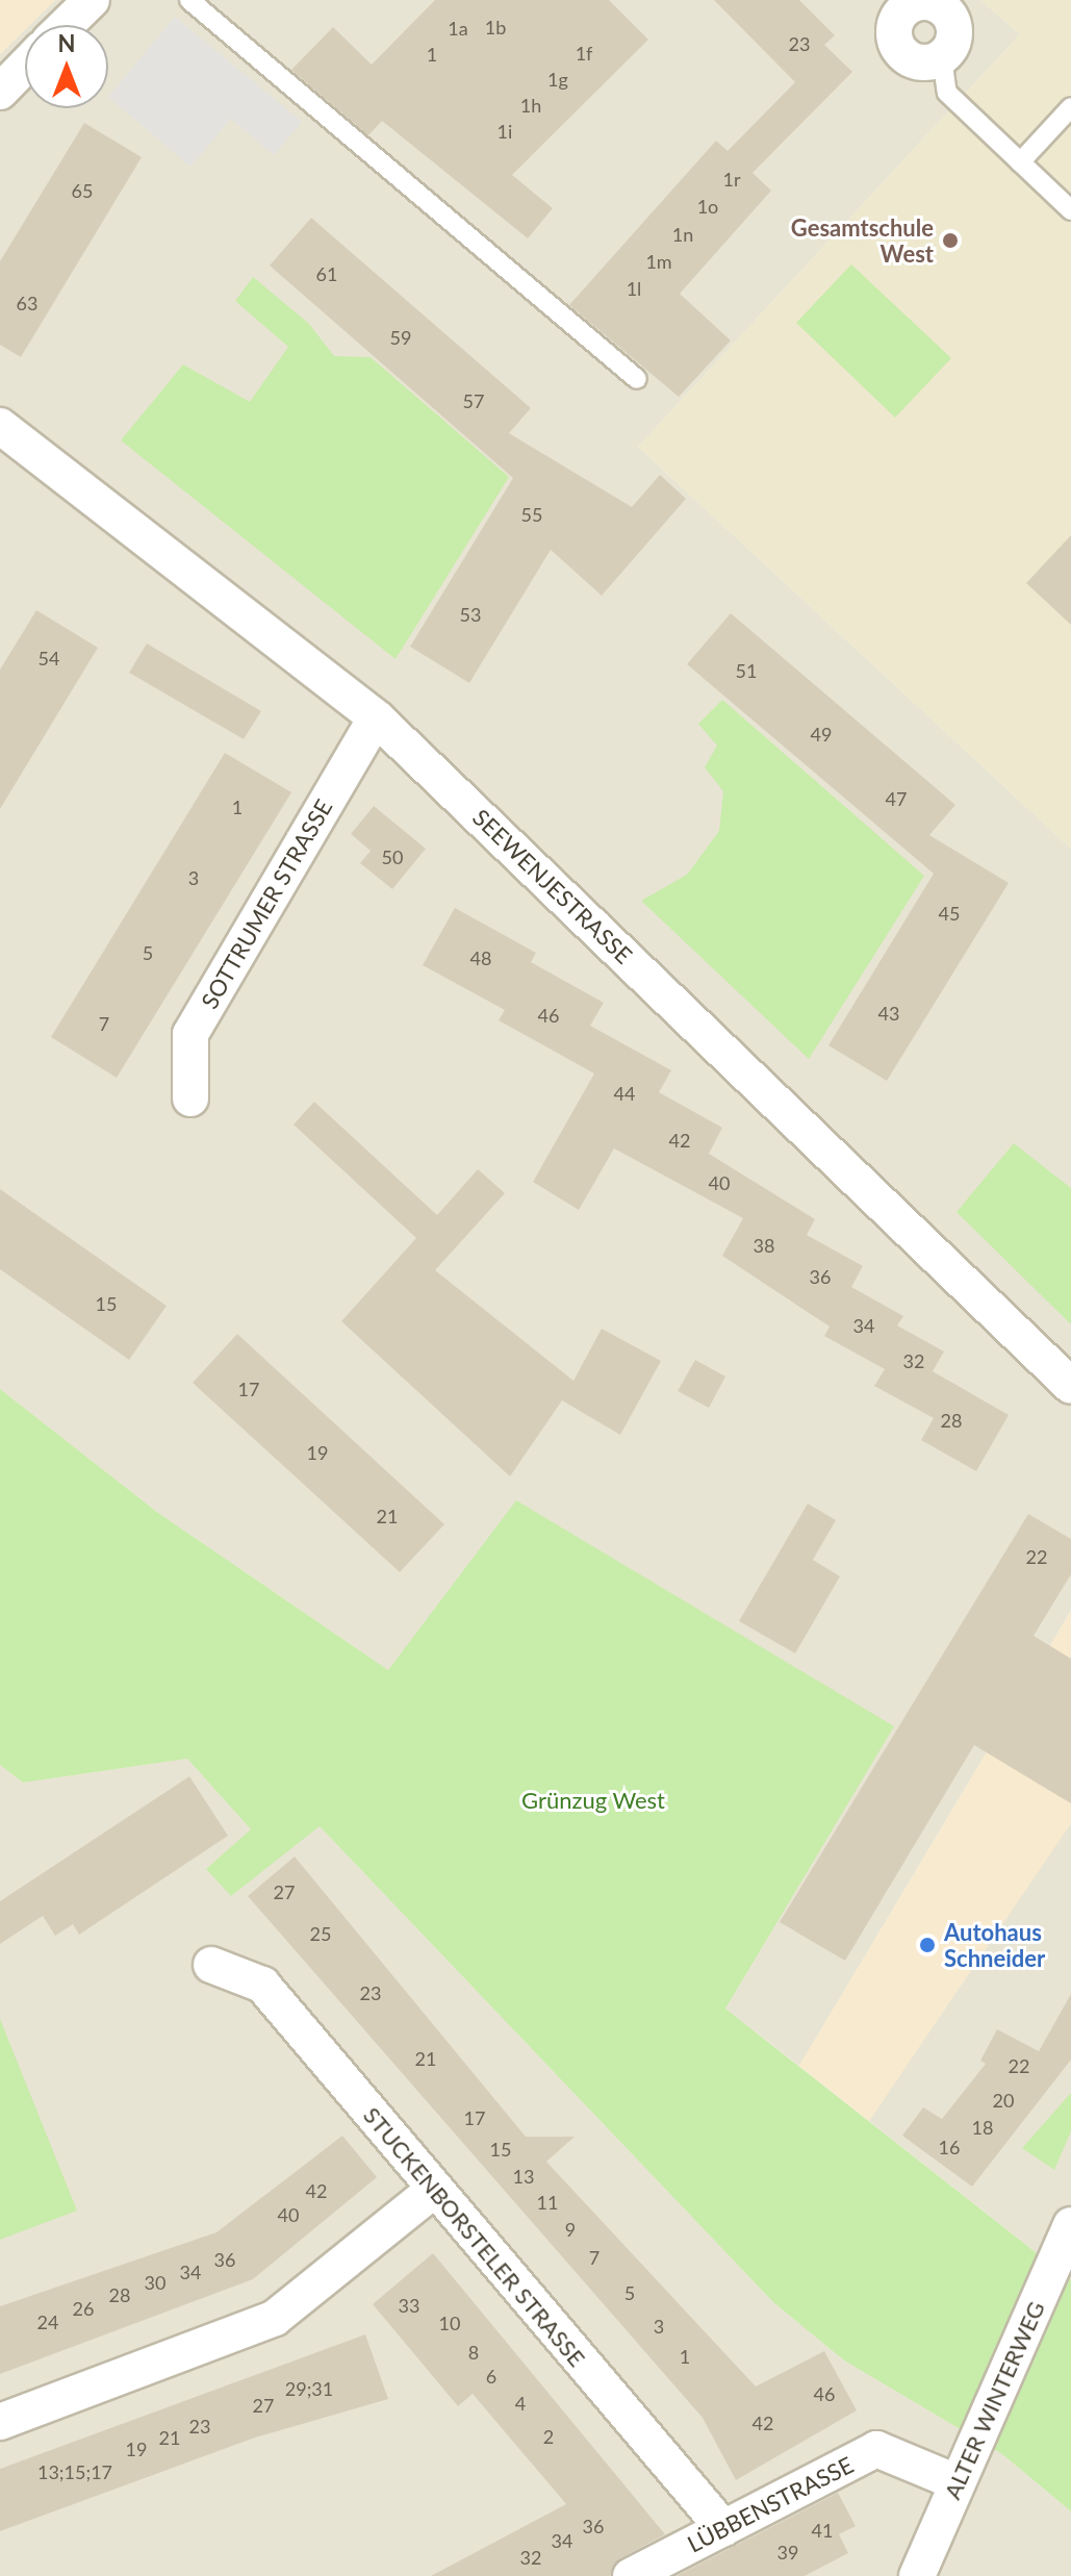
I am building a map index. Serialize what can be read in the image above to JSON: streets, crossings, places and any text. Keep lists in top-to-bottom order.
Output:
{
  "streets": {
    "street": [
      "SEEWENJESTRASSE",
      "SOTTRUMER STRASSE",
      "STUCKENBORSTELER STRASSE",
      "ALTER WINTERWEG",
      "LÜBBENSTRASSE"
    ]
  },
  "crossings": [
    ["SEEWENJESTRASSE", "SOTTRUMER STRASSE"],
    ["STUCKENBORSTELER STRASSE", "LÜBBENSTRASSE"],
    ["ALTER WINTERWEG", "LÜBBENSTRASSE"]
  ],
  "parks": ["Grünzug West"],
  "places": ["Gesamtschule West", "Autohaus Schneider"],
  "house_numbers": [
    "1b",
    "1a",
    "23",
    "1f",
    "1",
    "1g",
    "1h",
    "1i",
    "1r",
    "65",
    "1o",
    "1n",
    "1m",
    "61",
    "1l",
    "63",
    "59",
    "57",
    "55",
    "53",
    "54",
    "51",
    "49",
    "47",
    "1",
    "50",
    "3",
    "45",
    "5",
    "48",
    "43",
    "46",
    "7",
    "44",
    "42",
    "40",
    "38",
    "36",
    "15",
    "34",
    "32",
    "17",
    "28",
    "19",
    "21",
    "22",
    "27",
    "25",
    "23",
    "21",
    "22",
    "20",
    "17",
    "18",
    "16",
    "15",
    "13",
    "42",
    "11",
    "40",
    "9",
    "7",
    "36",
    "34",
    "30",
    "5",
    "28",
    "33",
    "26",
    "24",
    "10",
    "3",
    "8",
    "1",
    "6",
    "29;31",
    "46",
    "4",
    "27",
    "42",
    "23",
    "2",
    "21",
    "19",
    "13;15;17",
    "36",
    "41",
    "34",
    "39",
    "32"
  ],
  "north": "top"
}
